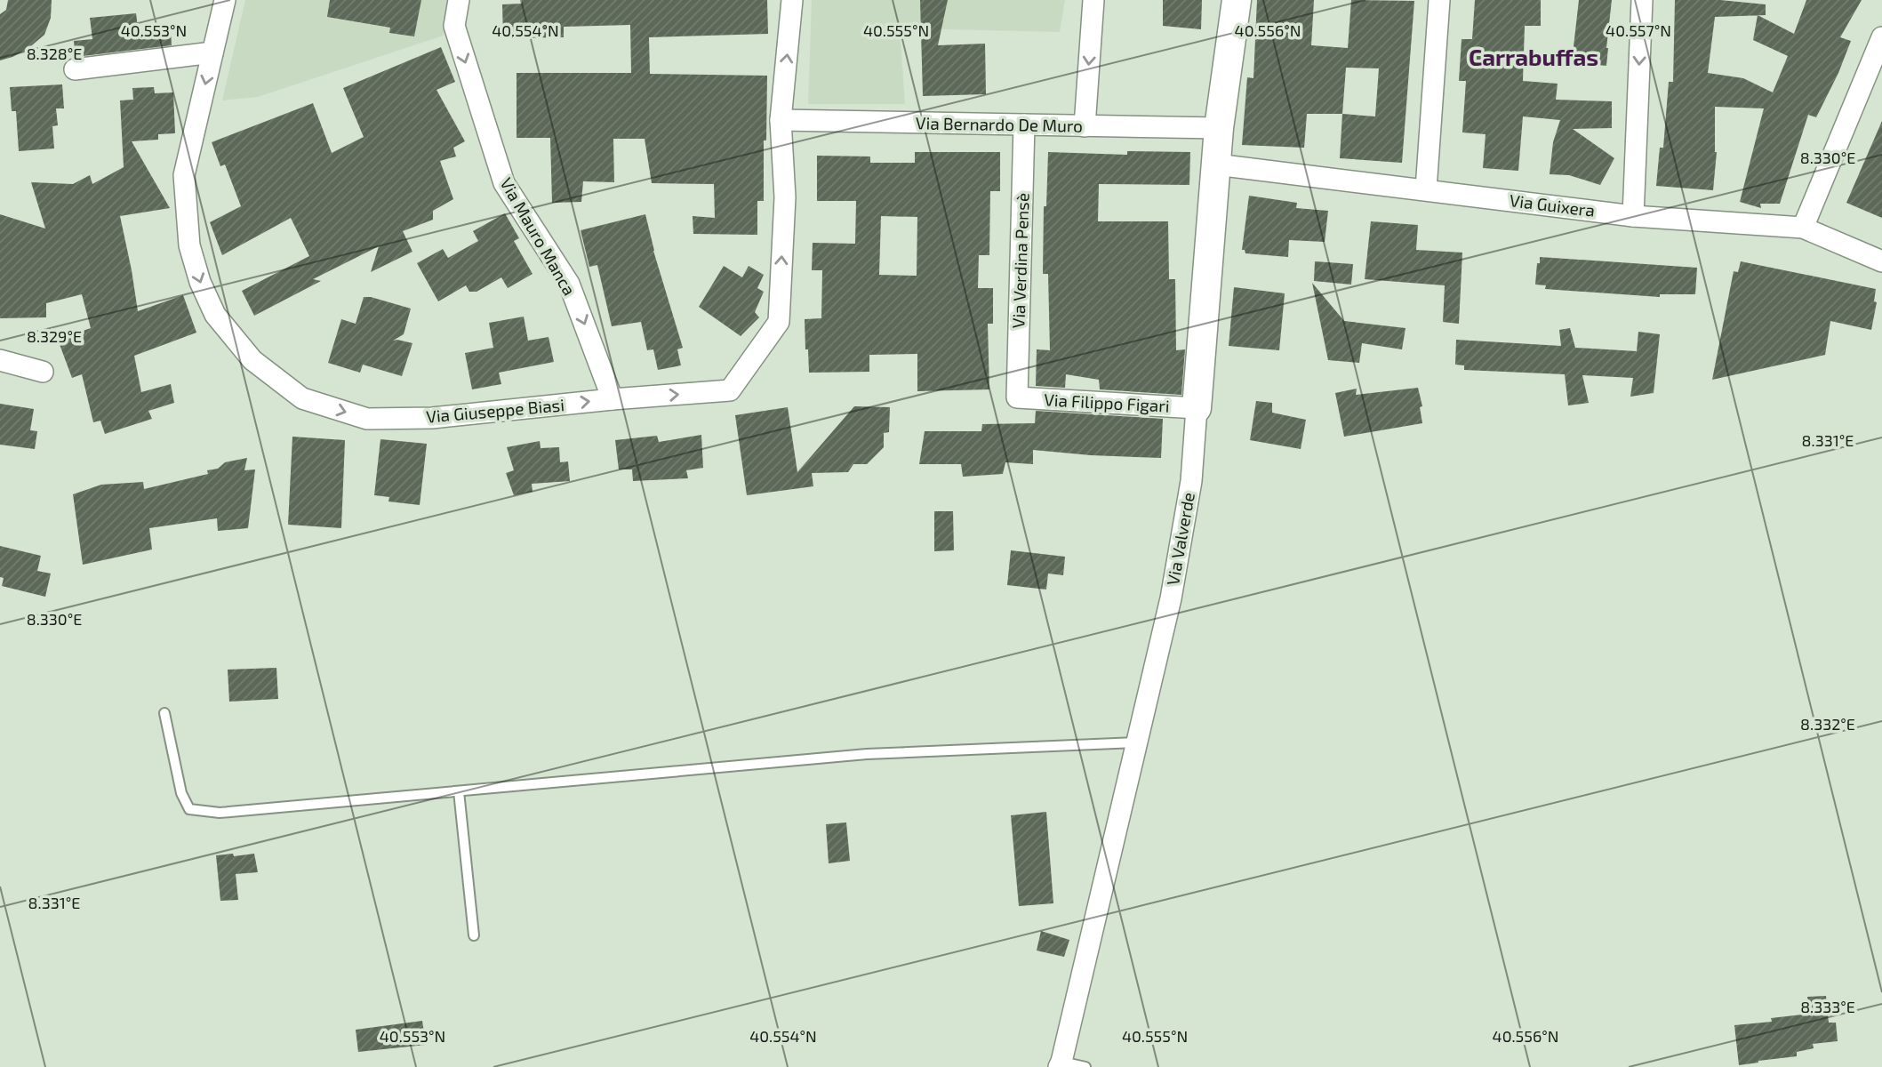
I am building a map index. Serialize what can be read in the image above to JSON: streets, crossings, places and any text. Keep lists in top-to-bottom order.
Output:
{
  "streets": {
    "street": [
      "Via Bernardo De Muro",
      "Via Guixera",
      "Via Mauro Manca",
      "Via Verdina Pensè",
      "Via Filippo Figari",
      "Via Giuseppe Biasi",
      "Via Valverde"
    ]
  },
  "crossings": [
    ["Via Bernardo De Muro", "Via Verdina Pensè"],
    ["Via Bernardo De Muro", "Via Giuseppe Biasi"],
    ["Via Bernardo De Muro", "Via Valverde"],
    ["Via Guixera", "Via Valverde"],
    ["Via Mauro Manca", "Via Giuseppe Biasi"],
    ["Via Verdina Pensè", "Via Filippo Figari"],
    ["Via Filippo Figari", "Via Valverde"]
  ],
  "one_way": ["Via Mauro Manca"],
  "districts": ["Carrabuffas"],
  "coordinates": [
    "40.553°N",
    "40.554°N",
    "40.555°N",
    "40.556°N",
    "40.557°N",
    "8.328°E",
    "8.330°E",
    "8.329°E",
    "8.331°E",
    "8.332°E",
    "8.333°E"
  ]
}
